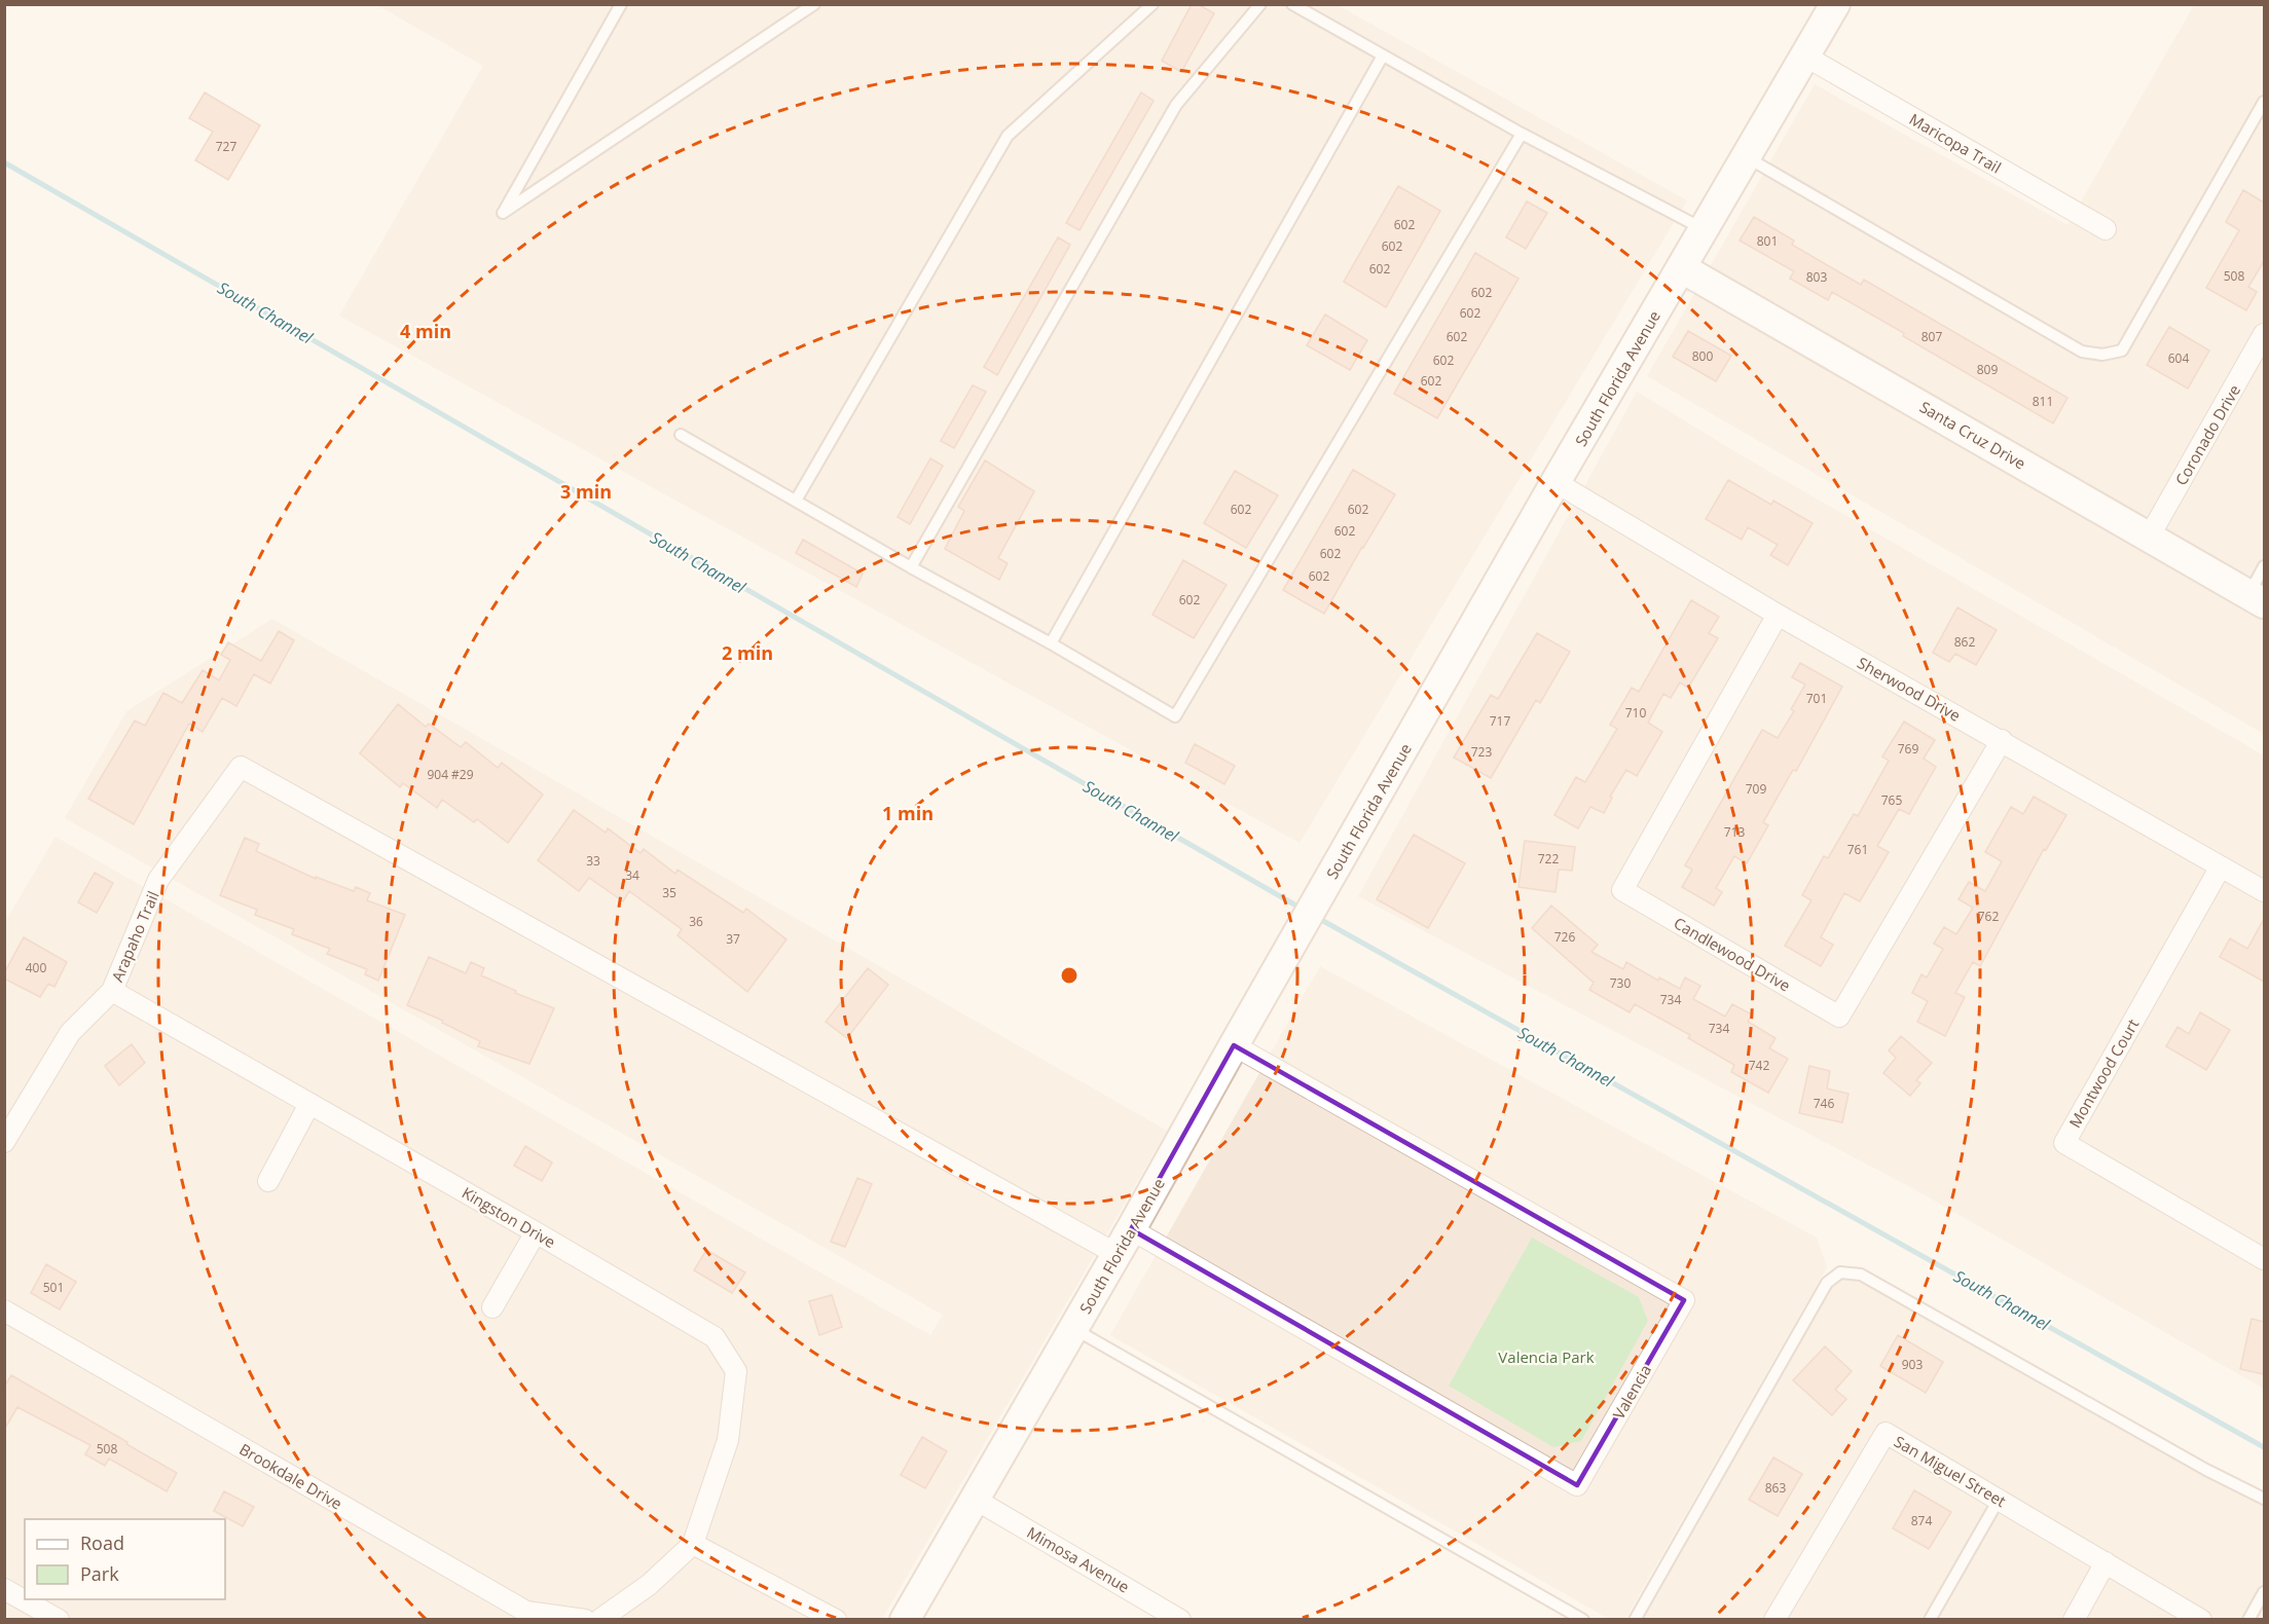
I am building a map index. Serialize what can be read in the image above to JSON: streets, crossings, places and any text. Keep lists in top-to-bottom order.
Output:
{
  "streets": {
    "main road": ["South Florida Avenue", "Santa Cruz Drive"],
    "street": [
      "Maricopa Trail",
      "Coronado Drive",
      "Sherwood Drive",
      "Arapaho Trail",
      "Candlewood Drive",
      "Montwood Court",
      "Kingston Drive",
      "Valencia",
      "San Miguel Street",
      "Brookdale Drive",
      "Mimosa Avenue"
    ]
  },
  "crossings": [
    ["Maricopa Trail", "South Florida Avenue"],
    ["South Florida Avenue", "Santa Cruz Drive"],
    ["South Florida Avenue", "Sherwood Drive"],
    ["South Florida Avenue", "Arapaho Trail"],
    ["South Florida Avenue", "Valencia"],
    ["South Florida Avenue", "Mimosa Avenue"],
    ["Santa Cruz Drive", "Coronado Drive"],
    ["Sherwood Drive", "Candlewood Drive"],
    ["Sherwood Drive", "Montwood Court"],
    ["Arapaho Trail", "Kingston Drive"]
  ],
  "water": ["South Channel"],
  "parks": ["Valencia Park"],
  "house_numbers": [
    "727",
    "602",
    "801",
    "602",
    "602",
    "508",
    "803",
    "602",
    "602",
    "602",
    "807",
    "800",
    "604",
    "602",
    "809",
    "602",
    "811",
    "602",
    "602",
    "602",
    "602",
    "602",
    "602",
    "862",
    "701",
    "710",
    "717",
    "769",
    "723",
    "904 #29",
    "709",
    "765",
    "713",
    "761",
    "722",
    "33",
    "34",
    "35",
    "762",
    "36",
    "726",
    "37",
    "400",
    "730",
    "734",
    "734",
    "742",
    "746",
    "501",
    "903",
    "508",
    "863",
    "874"
  ],
  "legend": ["Road", "Park"],
  "rings": [
    "4 min",
    "3 min",
    "2 min",
    "1 min"
  ]
}
